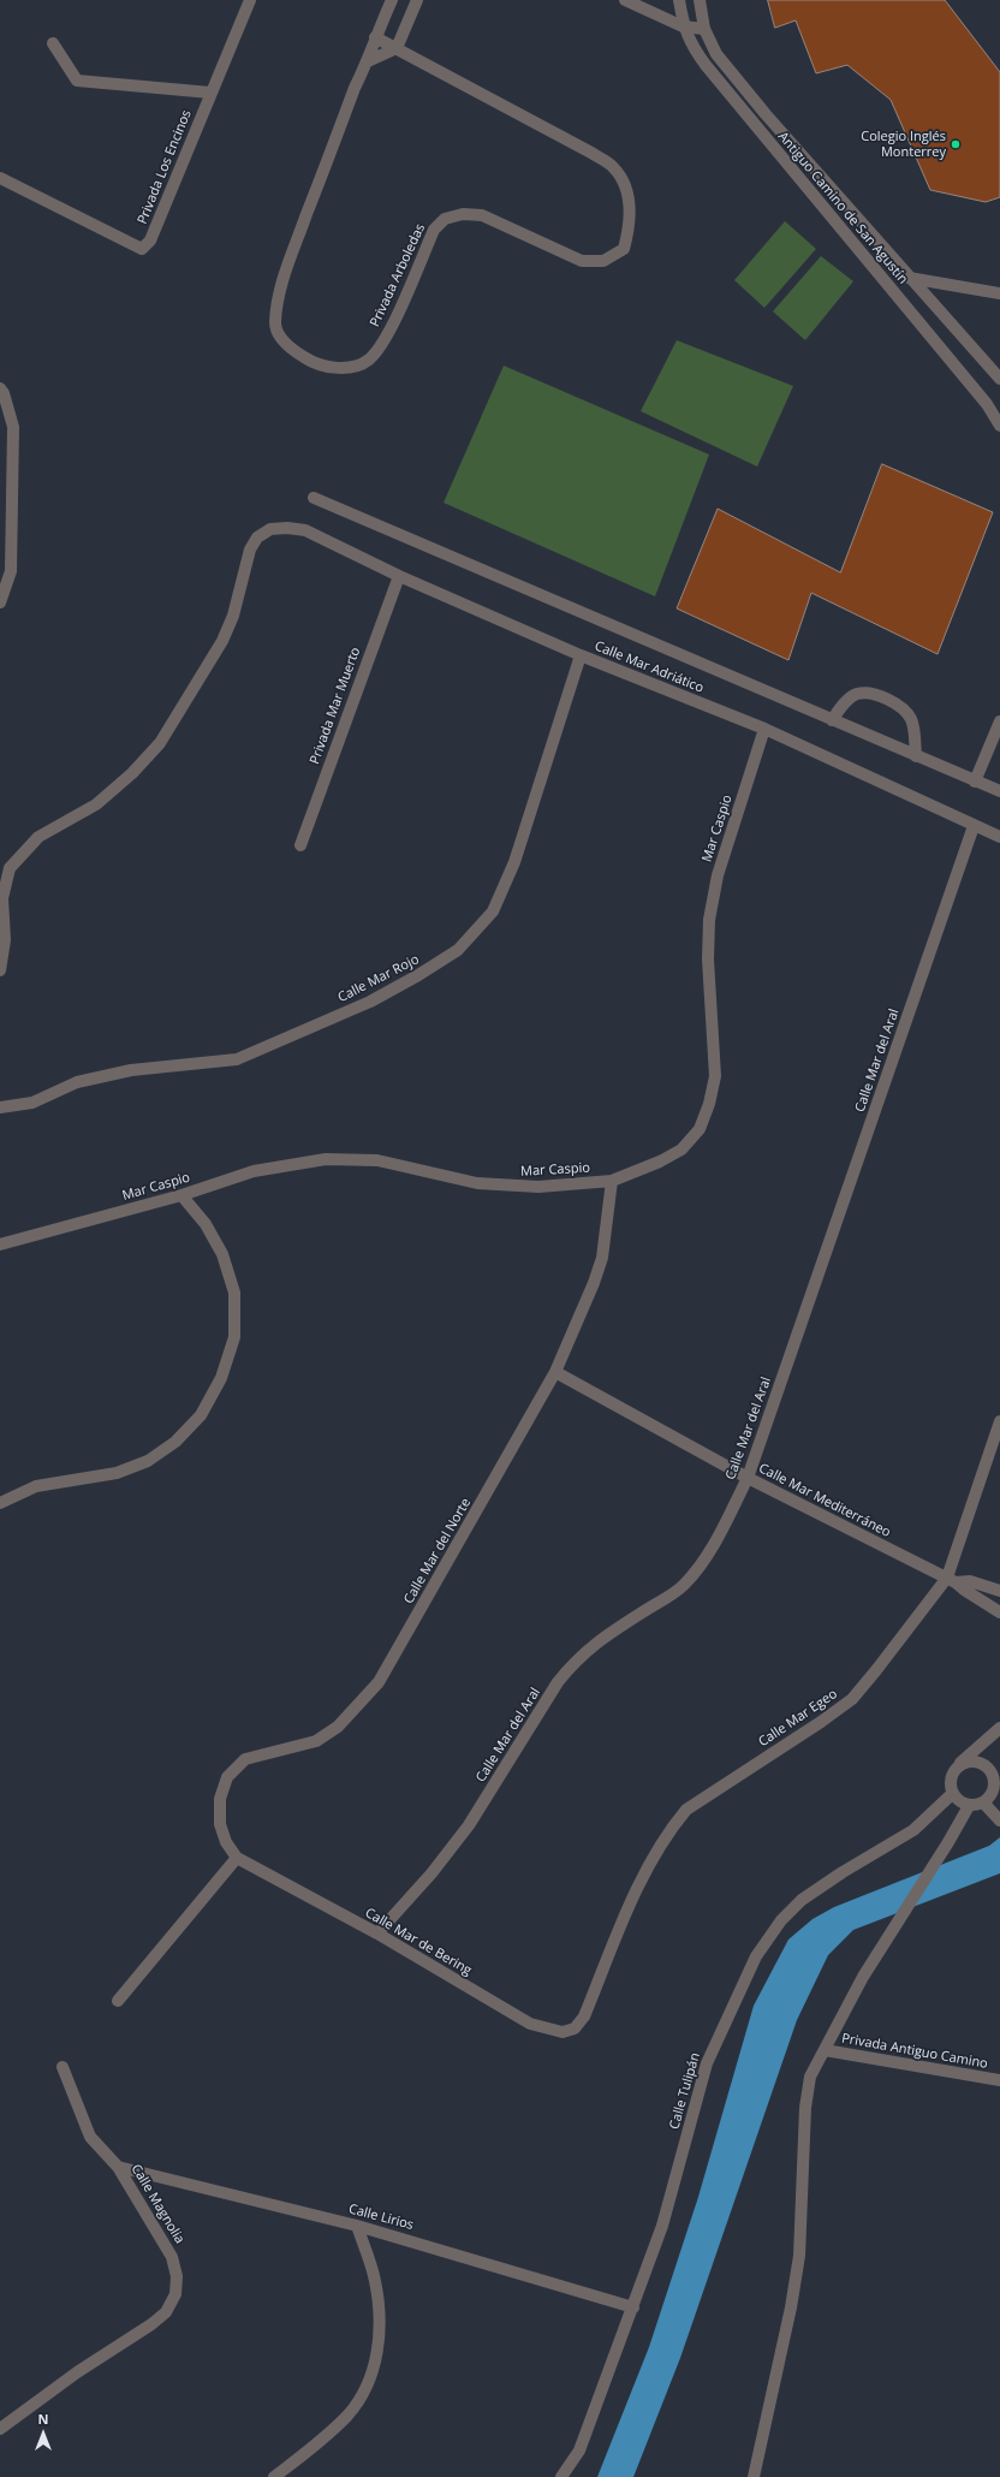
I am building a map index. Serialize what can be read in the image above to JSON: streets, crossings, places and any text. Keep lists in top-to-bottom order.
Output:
{
  "streets": {
    "street": [
      "Privada Los Encinos",
      "Antiguo Camino de San Agustín",
      "Privada Arboledas",
      "Calle Mar Adriático",
      "Privada Mar Muerto",
      "Mar Caspio",
      "Calle Mar Rojo",
      "Calle Mar del Aral",
      "Calle Mar Mediterráneo",
      "Calle Mar del Norte",
      "Calle Mar Egeo",
      "Calle Mar de Bering",
      "Privada Antiguo Camino",
      "Calle Tulipán",
      "Calle Magnolia",
      "Calle Lirios"
    ]
  },
  "crossings": [
    ["Calle Mar Adriático", "Privada Mar Muerto"],
    ["Calle Mar Adriático", "Mar Caspio"],
    ["Calle Mar Adriático", "Calle Mar Rojo"],
    ["Calle Mar Adriático", "Calle Mar del Aral"],
    ["Mar Caspio", "Calle Mar del Norte"],
    ["Calle Mar del Aral", "Calle Mar Mediterráneo"],
    ["Calle Mar del Aral", "Calle Mar de Bering"],
    ["Calle Mar Mediterráneo", "Calle Mar del Norte"],
    ["Calle Mar Mediterráneo", "Calle Mar Egeo"],
    ["Calle Mar del Norte", "Calle Mar de Bering"],
    ["Calle Mar Egeo", "Calle Mar de Bering"],
    ["Calle Tulipán", "Calle Lirios"],
    ["Calle Magnolia", "Calle Lirios"]
  ],
  "places": ["Colegio Inglés Monterrey"],
  "north": "top"
}
